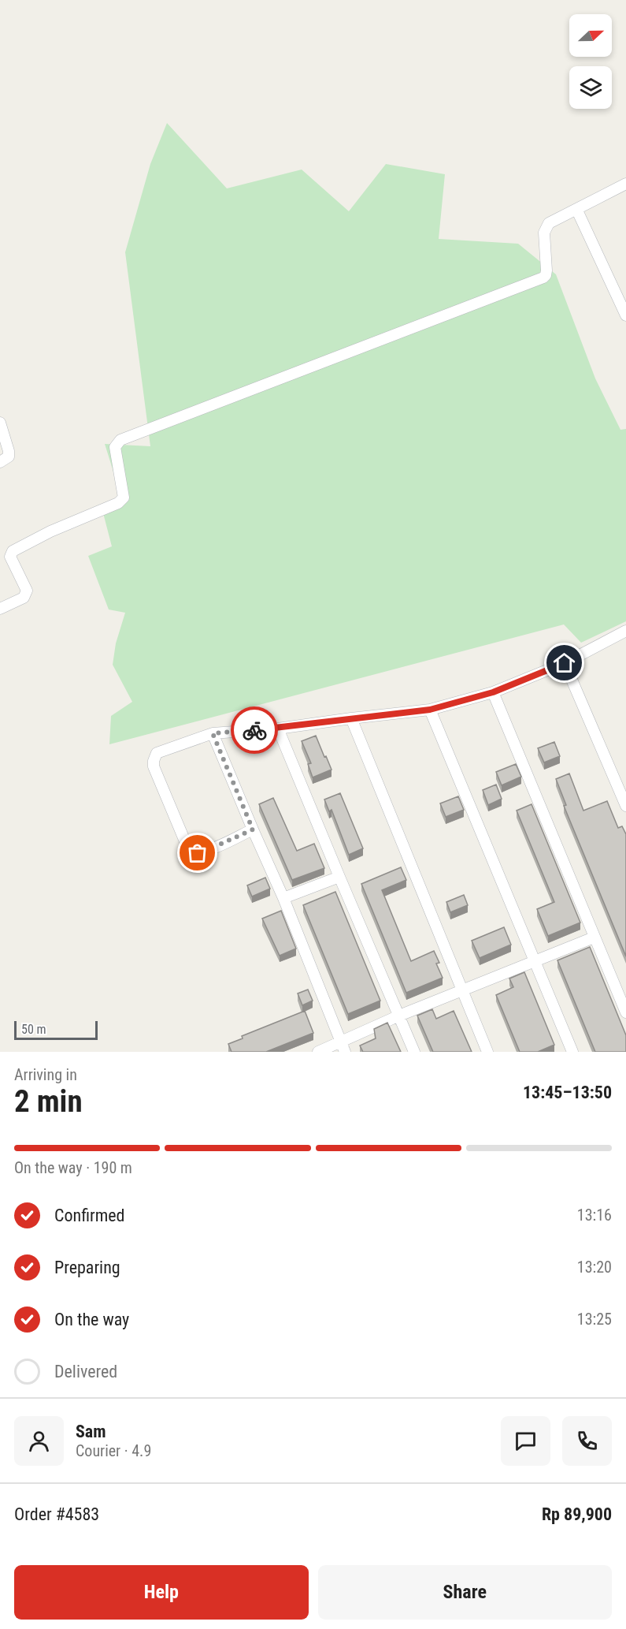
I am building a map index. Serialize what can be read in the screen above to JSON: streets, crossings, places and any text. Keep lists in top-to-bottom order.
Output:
{
  "scale_bar": "50 m",
  "north": "right",
  "page": {
    "scale": "50 m",
    "heading": ["2 min", "Arriving in", "13:45–13:50"],
    "panel": [
      "Sam",
      "Courier · 4.9",
      "Order #4583",
      "Rp 89,900"
    ],
    "bar": "On the way · 190 m",
    "list": [
      ["Confirmed", "13:16"],
      ["Preparing", "13:20"],
      ["On the way", "13:25"],
      "Delivered"
    ],
    "buttons": ["Help", "Share"]
  }
}
